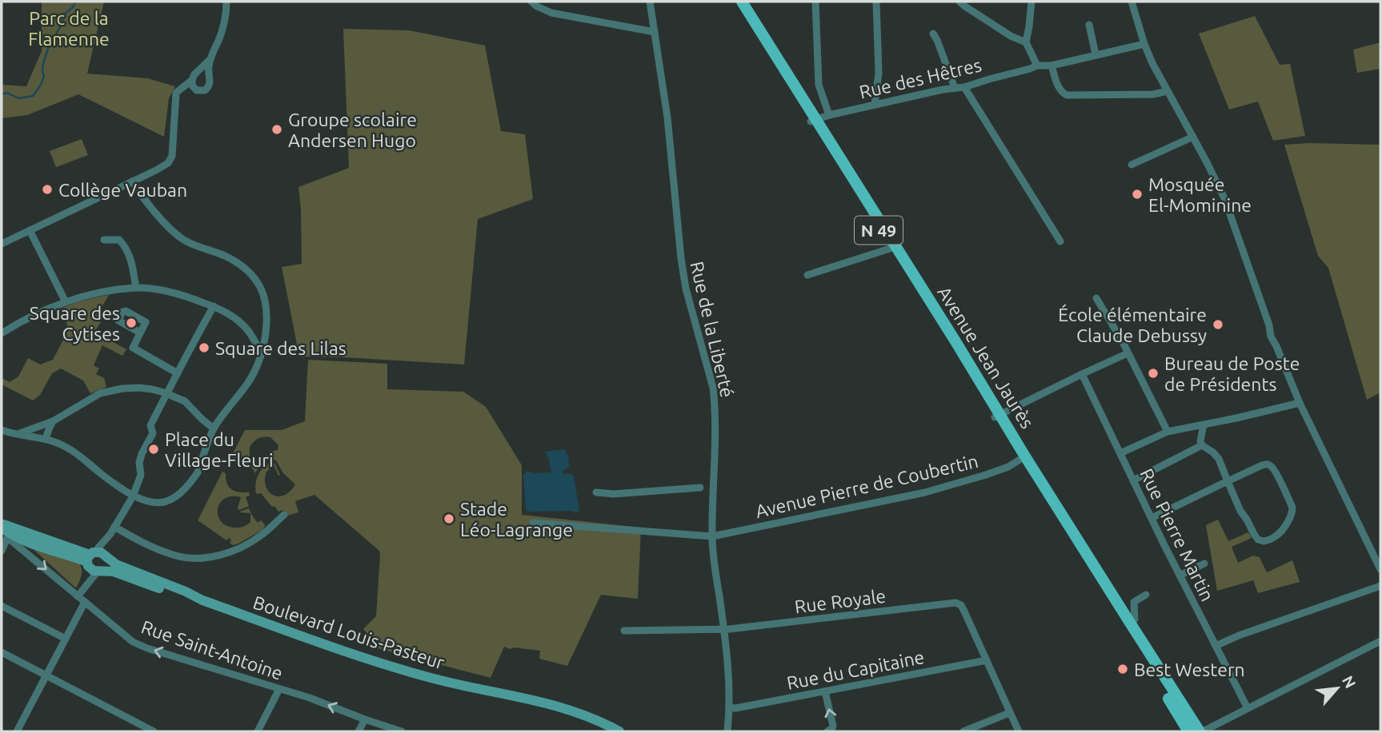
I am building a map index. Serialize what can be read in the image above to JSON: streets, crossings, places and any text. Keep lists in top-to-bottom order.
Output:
{
  "streets": {
    "main road": ["N 49", "Avenue Jean Jaurès", "Boulevard Louis-Pasteur"],
    "street": [
      "Rue des Hêtres",
      "Rue de la Liberté",
      "Avenue Pierre de Coubertin",
      "Rue Pierre Martin",
      "Rue Royale",
      "Rue Saint-Antoine",
      "Rue du Capitaine"
    ]
  },
  "crossings": [
    ["Rue des Hêtres", "Avenue Jean Jaurès"],
    ["Rue de la Liberté", "Avenue Pierre de Coubertin"],
    ["Rue de la Liberté", "Rue Royale"],
    ["Rue de la Liberté", "Rue du Capitaine"],
    ["Avenue Jean Jaurès", "Avenue Pierre de Coubertin"],
    ["Rue Royale", "Rue du Capitaine"],
    ["Boulevard Louis-Pasteur", "Rue Saint-Antoine"]
  ],
  "parks": ["Parc de la Flamenne"],
  "places": [
    "Groupe scolaire Andersen Hugo",
    "Collège Vauban",
    "Mosquée El-Mominine",
    "Square des Cytises",
    "École élémentaire Claude Debussy",
    "Square des Lilas",
    "Bureau de Poste de Présidents",
    "Place du Village-Fleuri",
    "Stade Léo-Lagrange",
    "Best Western"
  ],
  "north": "top right"
}
